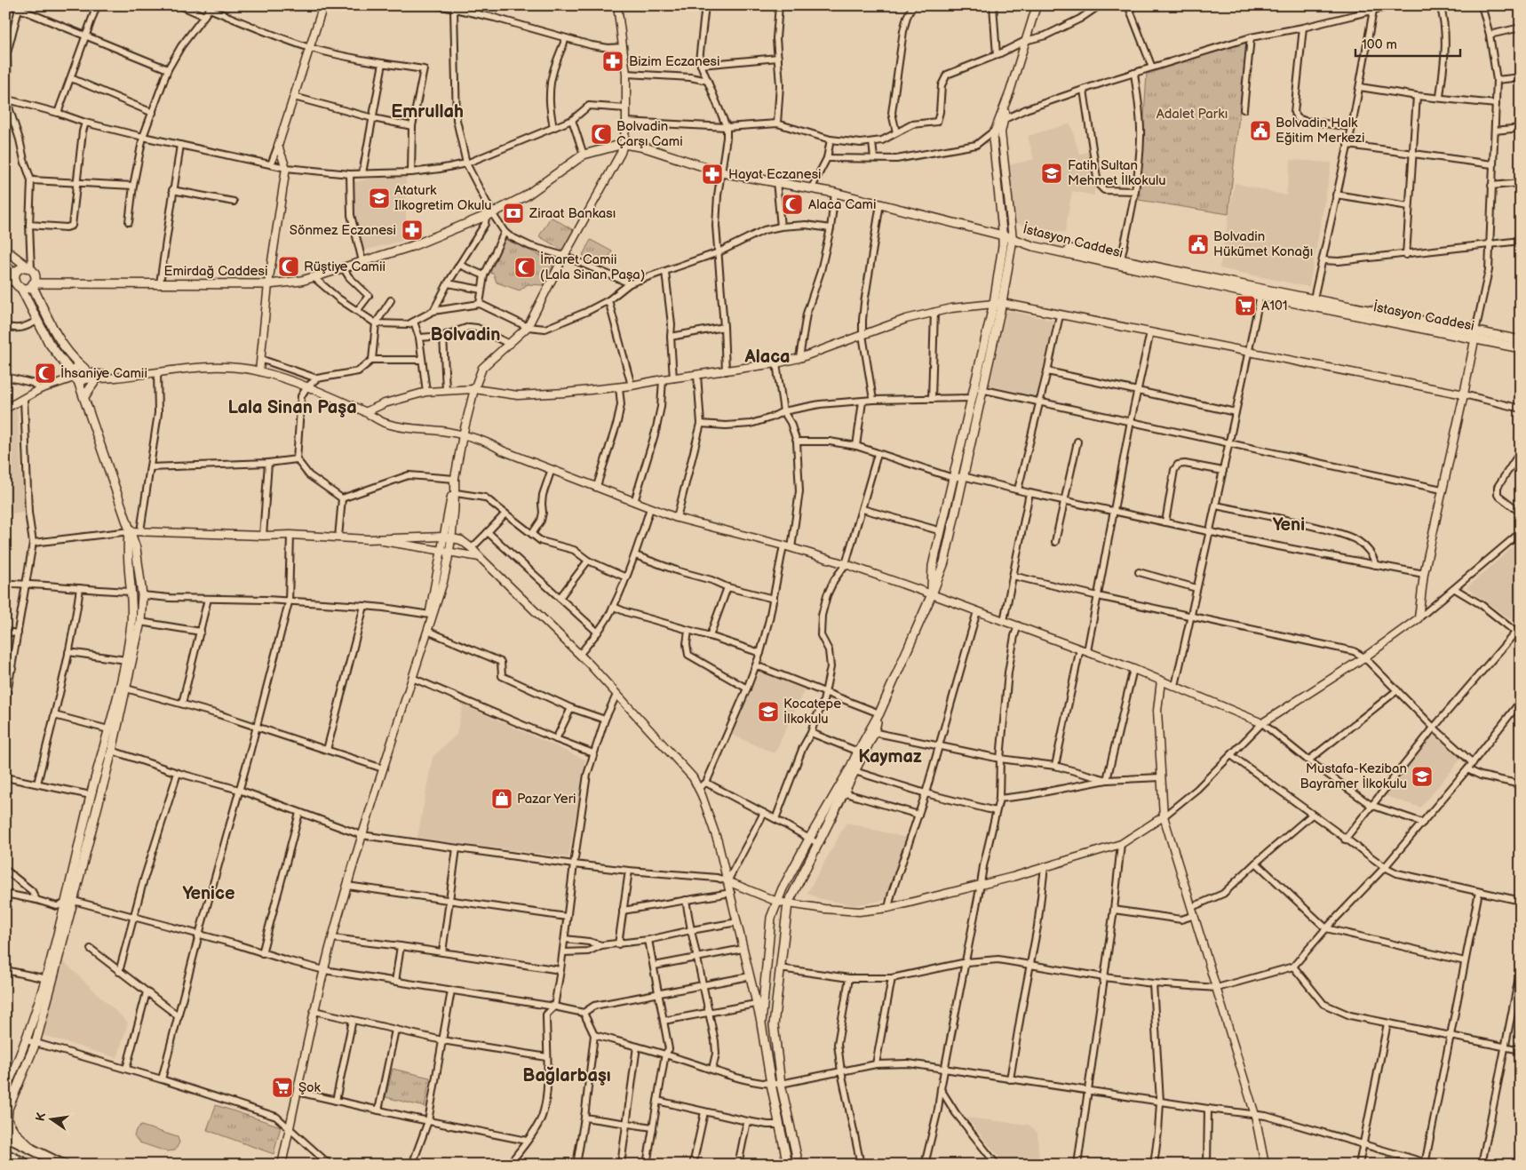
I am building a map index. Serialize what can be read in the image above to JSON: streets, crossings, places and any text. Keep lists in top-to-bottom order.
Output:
{
  "streets": {
    "main road": ["İstasyon Caddesi", "Emirdağ Caddesi"]
  },
  "crossings": [
    ["İstasyon Caddesi", "Emirdağ Caddesi"]
  ],
  "districts": [
    "Emrullah",
    "Bolvadin",
    "Alaca",
    "Lala Sinan Paşa",
    "Yeni",
    "Kaymaz",
    "Yenice",
    "Bağlarbaşı"
  ],
  "parks": ["Adalet Parkı"],
  "places": {
    "pharmacy": ["Bizim Eczanesi", "Hayat Eczanesi", "Sönmez Eczanesi"],
    "public building": ["Bolvadin Halk Eğitim Merkezi", "Bolvadin Hükümet Konağı"],
    "mosque": [
      "Bolvadin Çarşı Cami",
      "Alaca Cami",
      "Rüştiye Camii",
      "İmaret Camii (Lala Sinan Paşa)",
      "İhsaniye Camii"
    ],
    "school or university": [
      "Fatih Sultan Mehmet İlkokulu",
      "Ataturk Ilkogretim Okulu",
      "Kocatepe İlkokulu",
      "Mustafa-Keziban Bayramer İlkokulu"
    ],
    "bank": ["Ziraat Bankası"],
    "supermarket": ["A101", "Şok"],
    "shop": ["Pazar Yeri"]
  },
  "scale_bar": "100 m",
  "north": "left"
}
